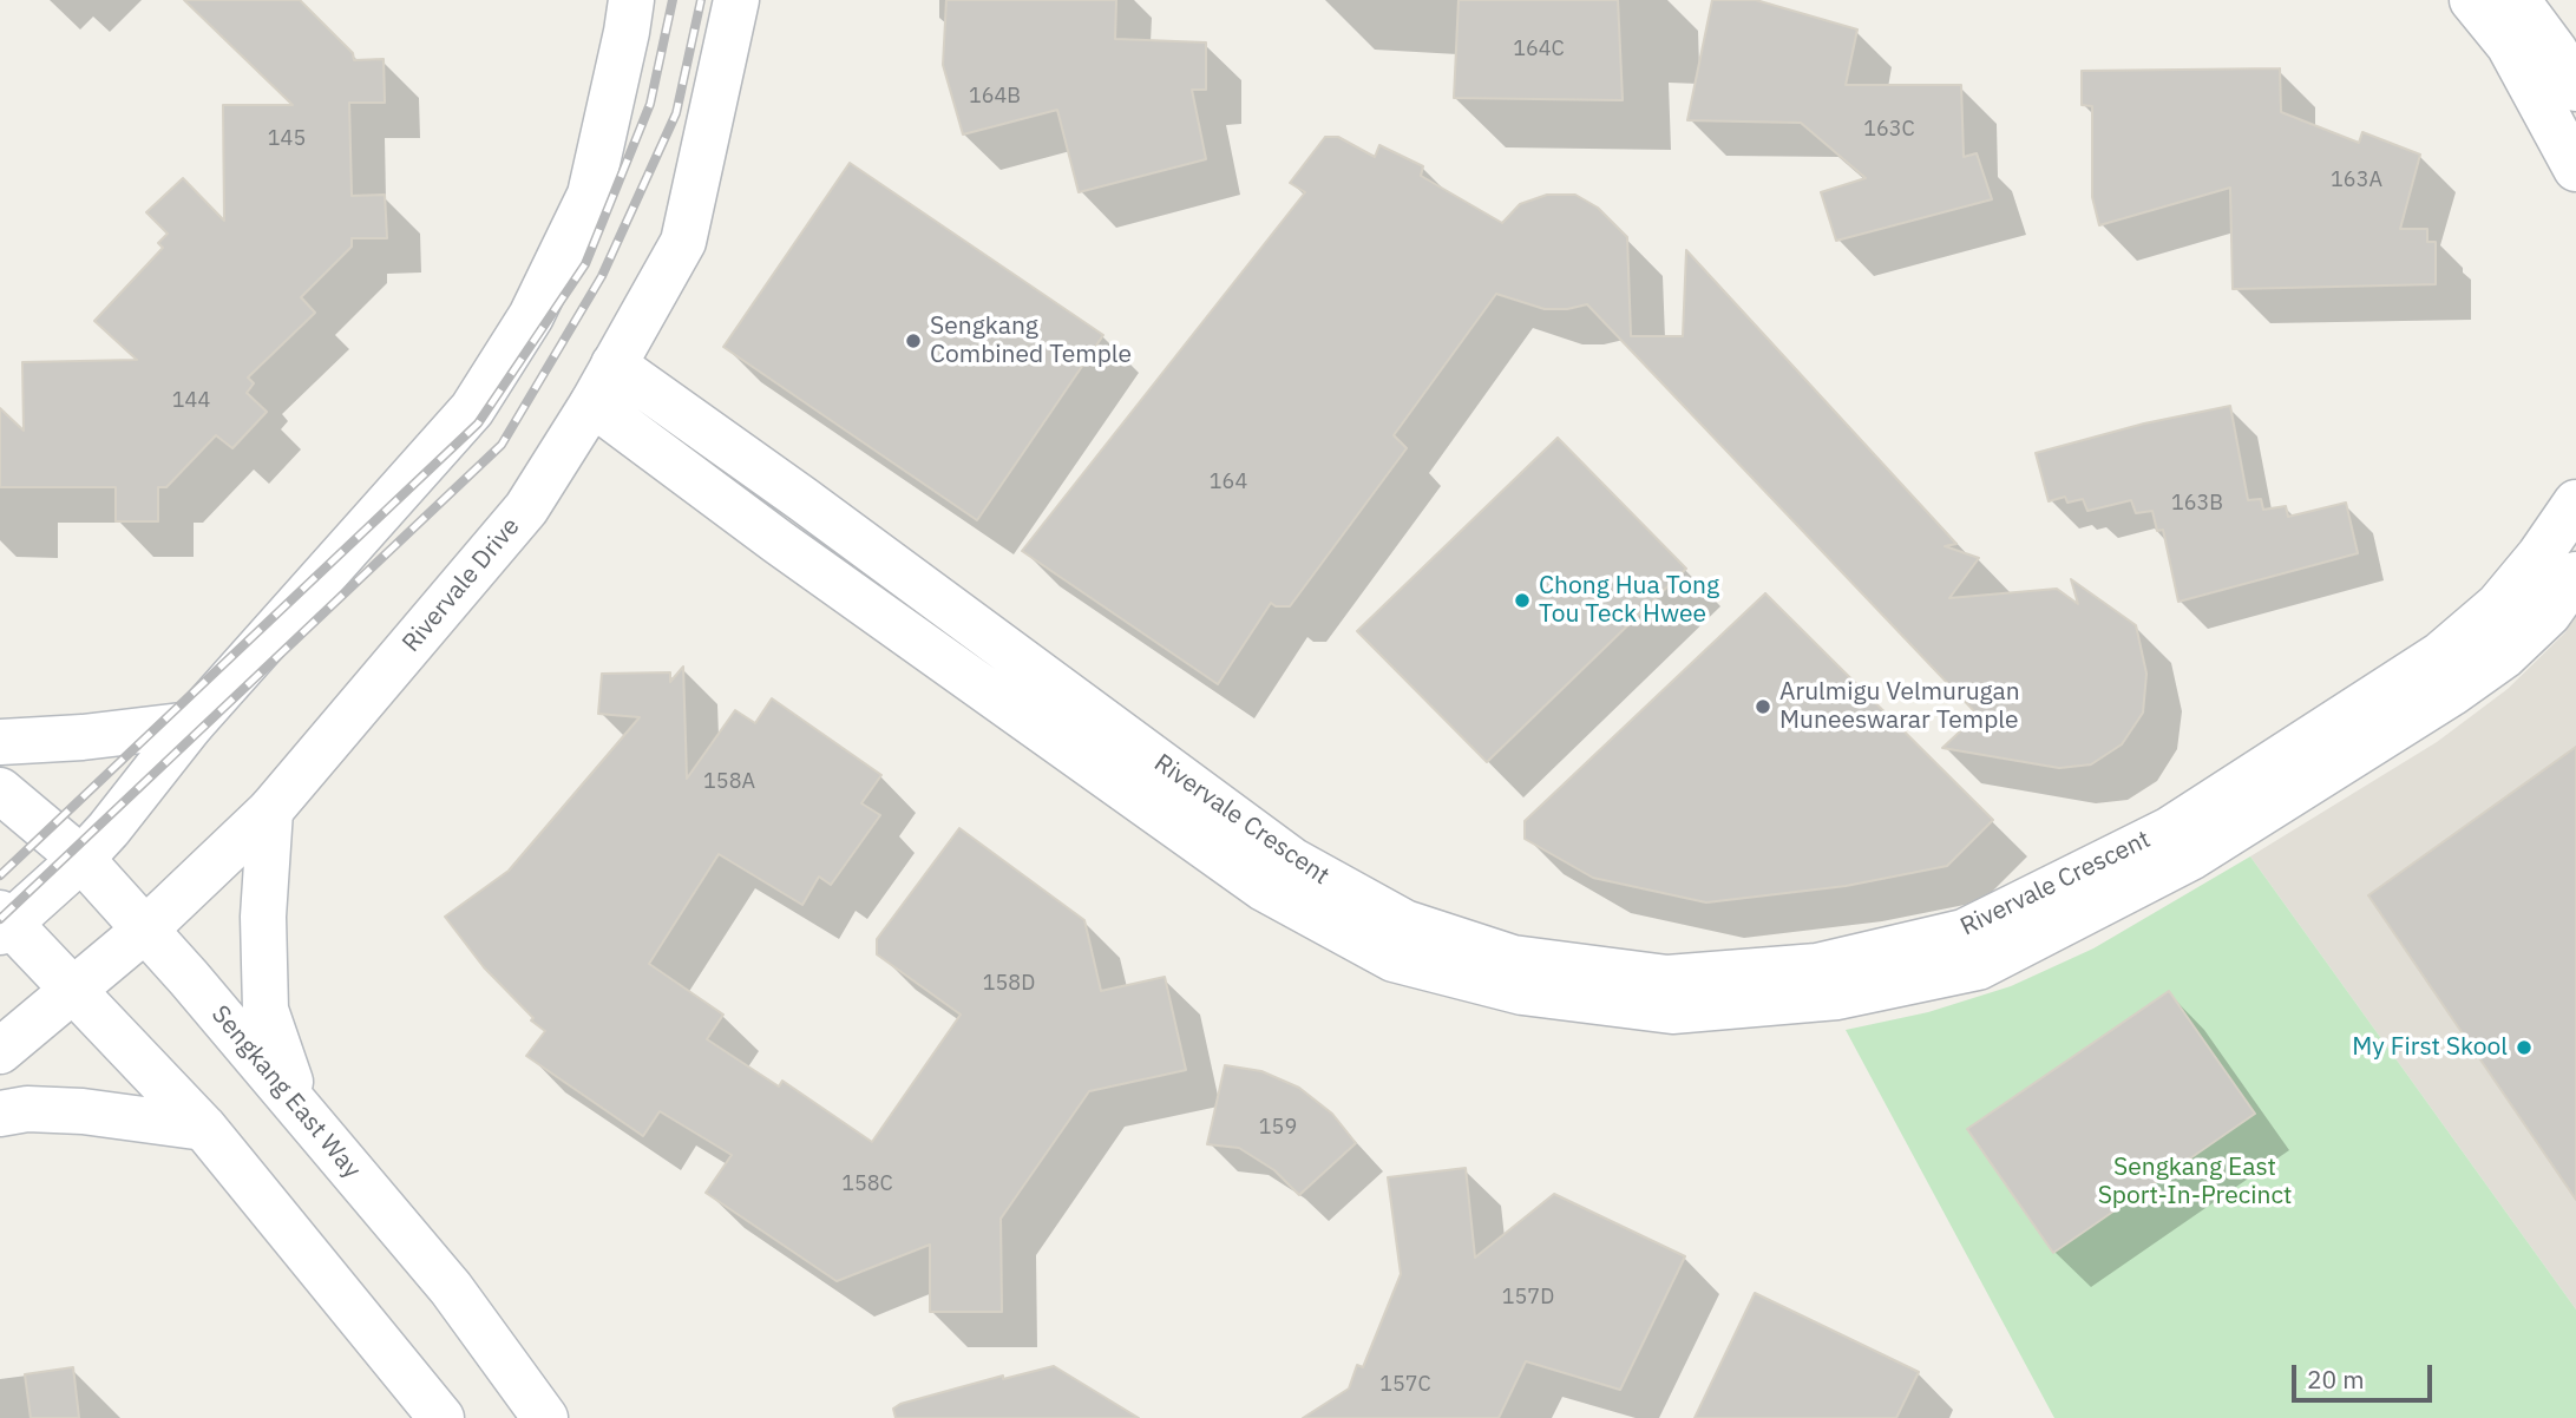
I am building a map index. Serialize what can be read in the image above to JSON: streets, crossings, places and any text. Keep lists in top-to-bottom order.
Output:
{
  "streets": {
    "street": ["Rivervale Drive", "Rivervale Crescent", "Sengkang East Way"]
  },
  "crossings": [
    ["Rivervale Drive", "Rivervale Crescent"],
    ["Rivervale Drive", "Sengkang East Way"]
  ],
  "parks": ["Sengkang East Sport-In-Precinct"],
  "places": [
    "Sengkang Combined Temple",
    "Chong Hua Tong Tou Teck Hwee",
    "Arulmigu Velmurugan Muneeswarar Temple",
    "My First Skool"
  ],
  "house_numbers": [
    "164C",
    "164B",
    "163C",
    "145",
    "163A",
    "144",
    "164",
    "163B",
    "158A",
    "158D",
    "159",
    "158C",
    "157D",
    "157C"
  ],
  "scale_bar": "20 m"
}
